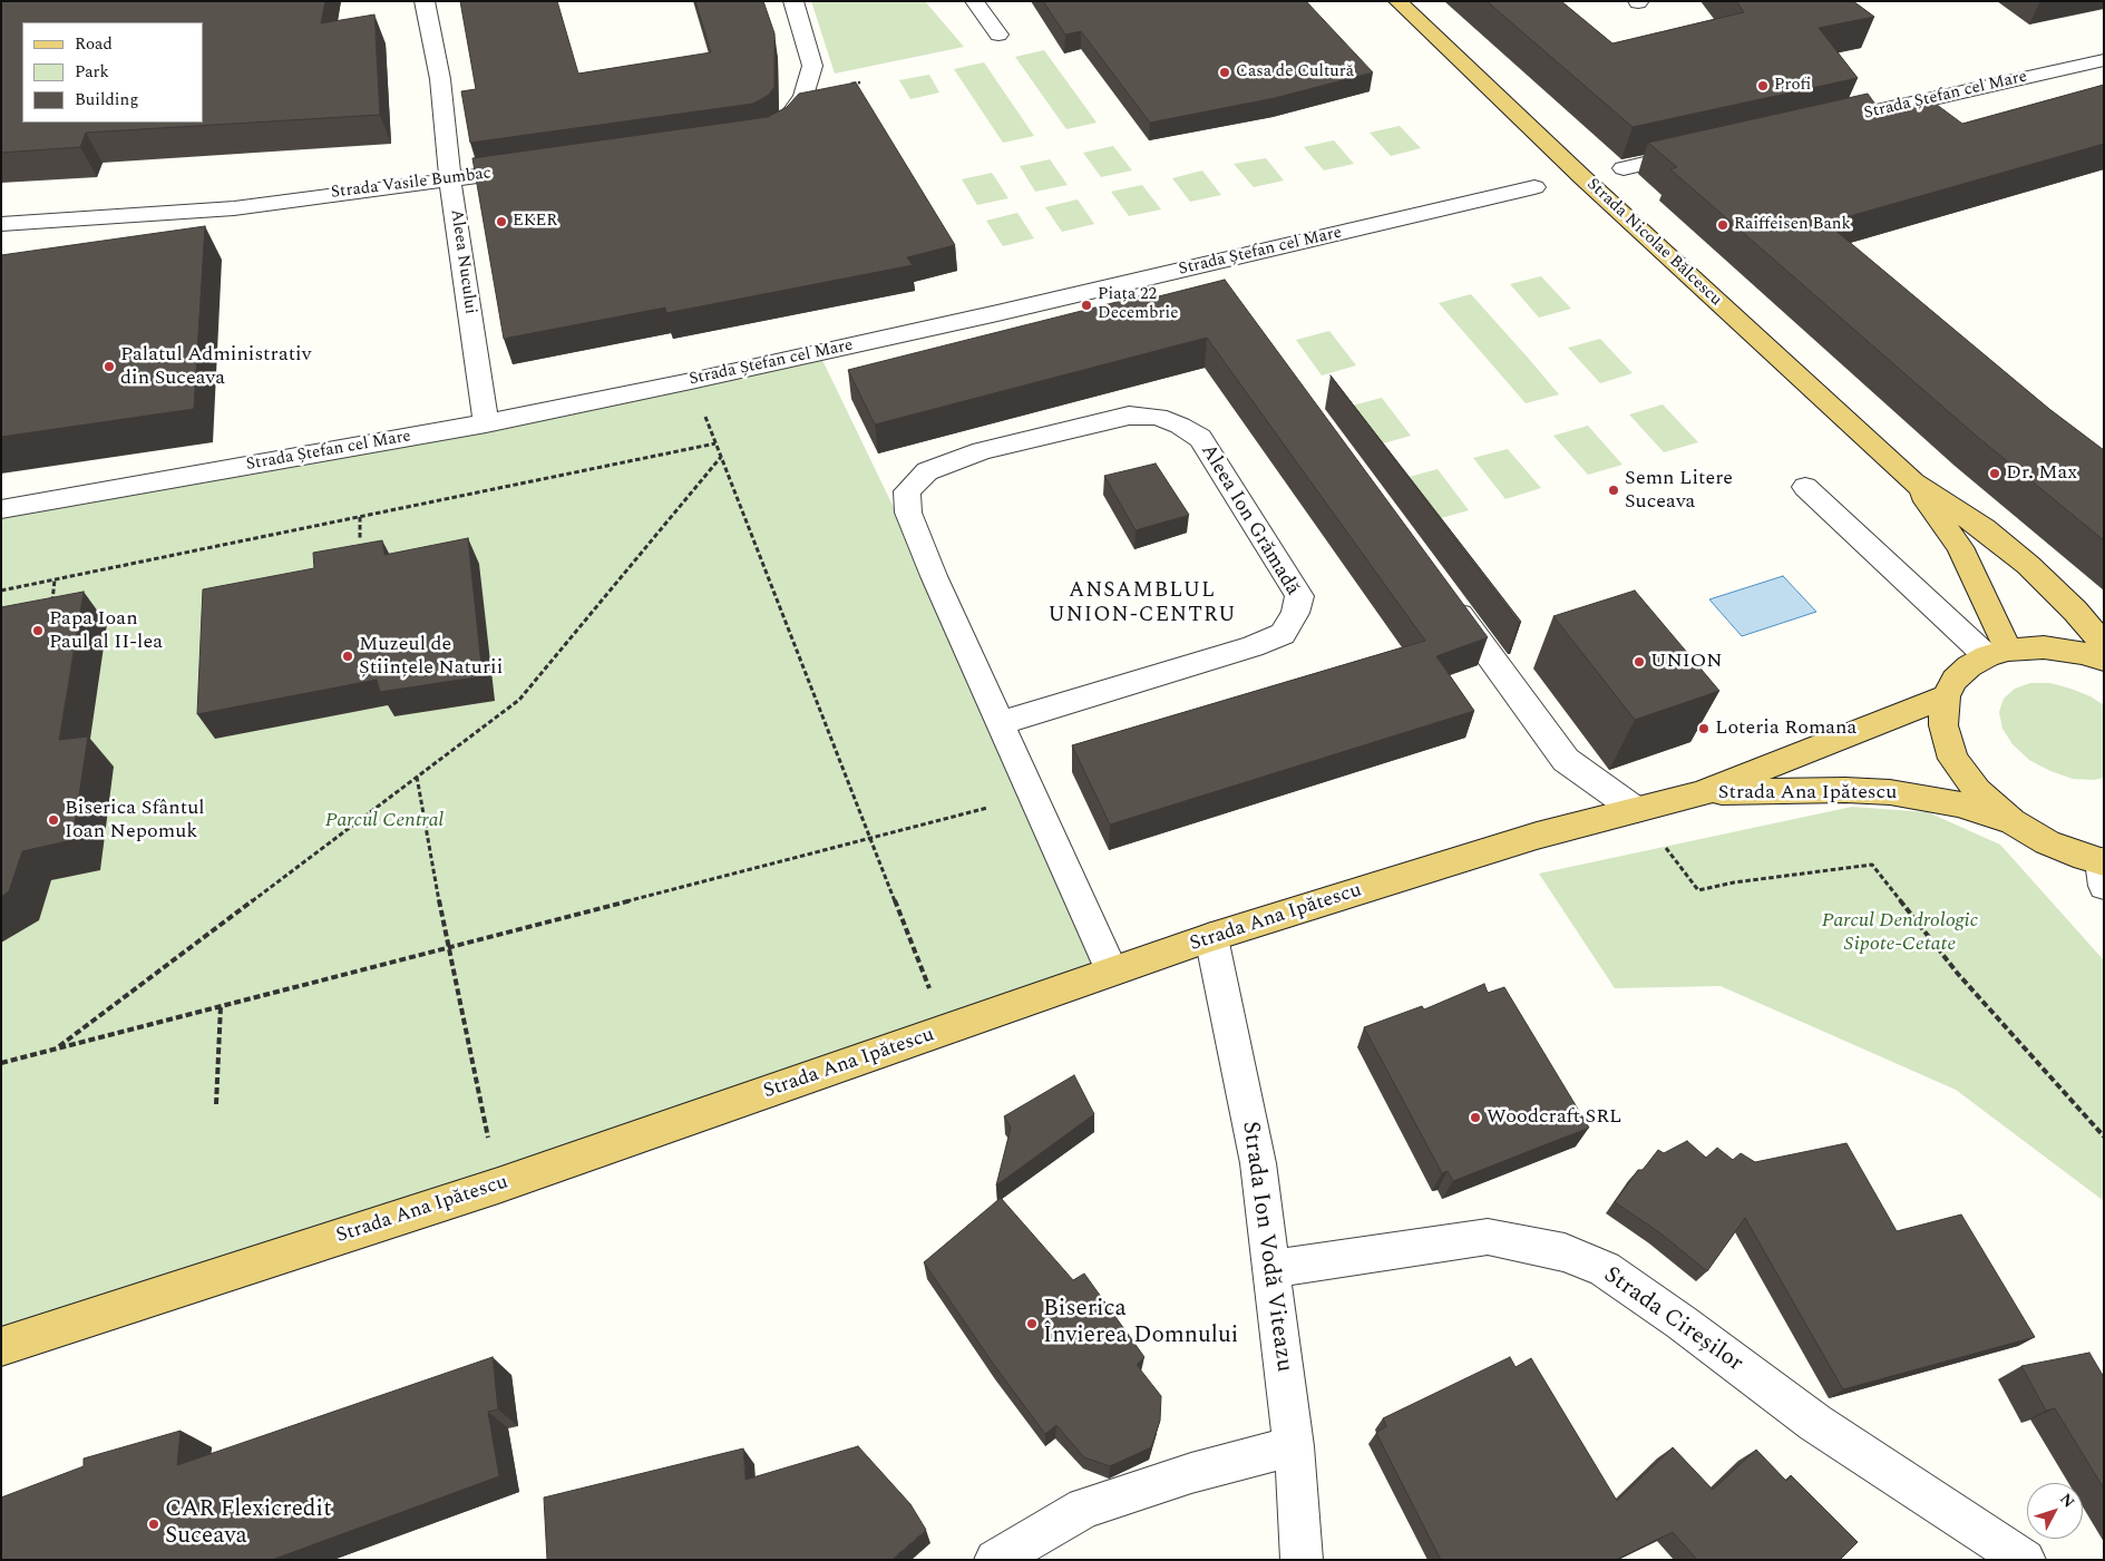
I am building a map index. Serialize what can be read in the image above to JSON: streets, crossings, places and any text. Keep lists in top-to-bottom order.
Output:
{
  "streets": {
    "main road": ["Strada Nicolae Bălcescu", "Strada Ana Ipătescu"],
    "street": [
      "Strada Ștefan cel Mare",
      "Strada Vasile Bumbac",
      "Aleea Nucului",
      "Aleea Ion Grămadă",
      "Strada Ion Vodă Viteazu",
      "Strada Cireșilor"
    ]
  },
  "crossings": [
    ["Strada Ștefan cel Mare", "Aleea Nucului"],
    ["Strada Vasile Bumbac", "Aleea Nucului"],
    ["Aleea Ion Grămadă", "Strada Ana Ipătescu"],
    ["Strada Ana Ipătescu", "Strada Ion Vodă Viteazu"],
    ["Strada Ion Vodă Viteazu", "Strada Cireșilor"]
  ],
  "districts": ["ANSAMBLUL UNION-CENTRU"],
  "parks": ["Parcul Central", "Parcul Dendrologic Sipote-Cetate"],
  "places": [
    "Casa de Cultură",
    "Profi",
    "EKER",
    "Raiffeisen Bank",
    "Piața 22 Decembrie",
    "Palatul Administrativ din Suceava",
    "Dr. Max",
    "Semn Litere Suceava",
    "Papa Ioan Paul al II-lea",
    "Muzeul de Științele Naturii",
    "UNION",
    "Loteria Romana",
    "Biserica Sfântul Ioan Nepomuk",
    "Woodcraft SRL",
    "Biserica Învierea Domnului",
    "CAR Flexicredit Suceava"
  ],
  "legend": ["Road", "Park", "Building"],
  "north": "top right"
}
